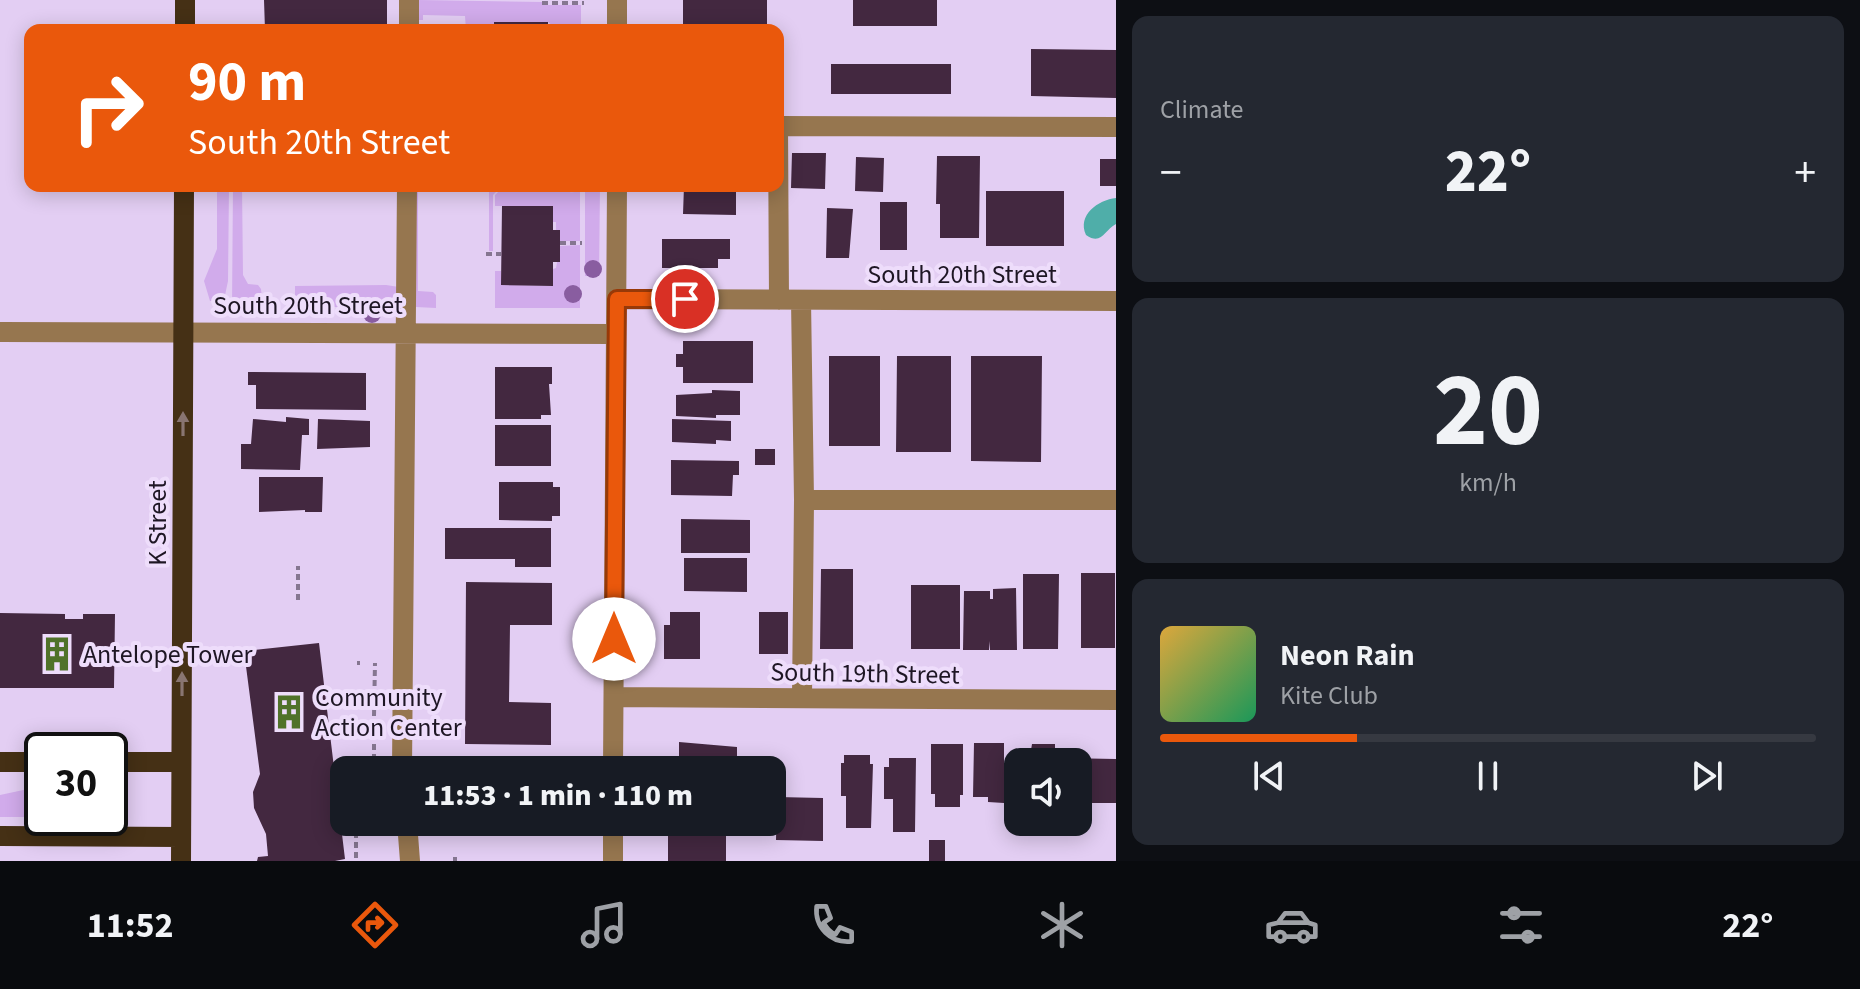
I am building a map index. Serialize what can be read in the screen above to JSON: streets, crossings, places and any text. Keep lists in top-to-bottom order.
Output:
{
  "streets": {
    "main road": ["K Street"],
    "street": ["South 20th Street", "South 19th Street"]
  },
  "crossings": [
    ["South 20th Street", "K Street"]
  ],
  "one_way": ["K Street"],
  "places": {
    "building": ["Antelope Tower", "Community Action Center"]
  },
  "page": {
    "tile": [
      "Climate",
      ["20", "km/h"]
    ],
    "turn": ["90 m", "South 20th Street"],
    "heat": ["−", "22°", "+"],
    "song": ["Neon Rain", "Kite Club"],
    "limit": "30",
    "trip": "11:53 · 1 min · 110 m",
    "tabs": ["11:52", "22°"]
  }
}
